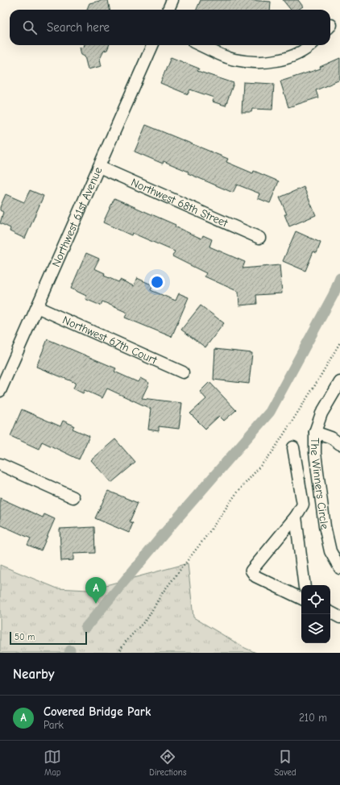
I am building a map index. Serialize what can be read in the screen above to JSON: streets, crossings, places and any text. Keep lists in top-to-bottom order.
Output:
{
  "streets": {
    "street": [
      "Northwest 68th Street",
      "Northwest 61st Avenue",
      "Northwest 67th Court",
      "The Winners Circle"
    ]
  },
  "crossings": [
    ["Northwest 68th Street", "Northwest 61st Avenue"],
    ["Northwest 61st Avenue", "Northwest 67th Court"]
  ],
  "scale_bar": "50 m",
  "page": {
    "search": "Search here",
    "pins": "A",
    "scale": "50 m",
    "heading": "Nearby",
    "list": [
      {
        "mark": "A",
        "name": "Covered Bridge Park",
        "note": "Park",
        "value": "210 m"
      }
    ],
    "nav": ["Map", "Directions", "Saved"]
  }
}
